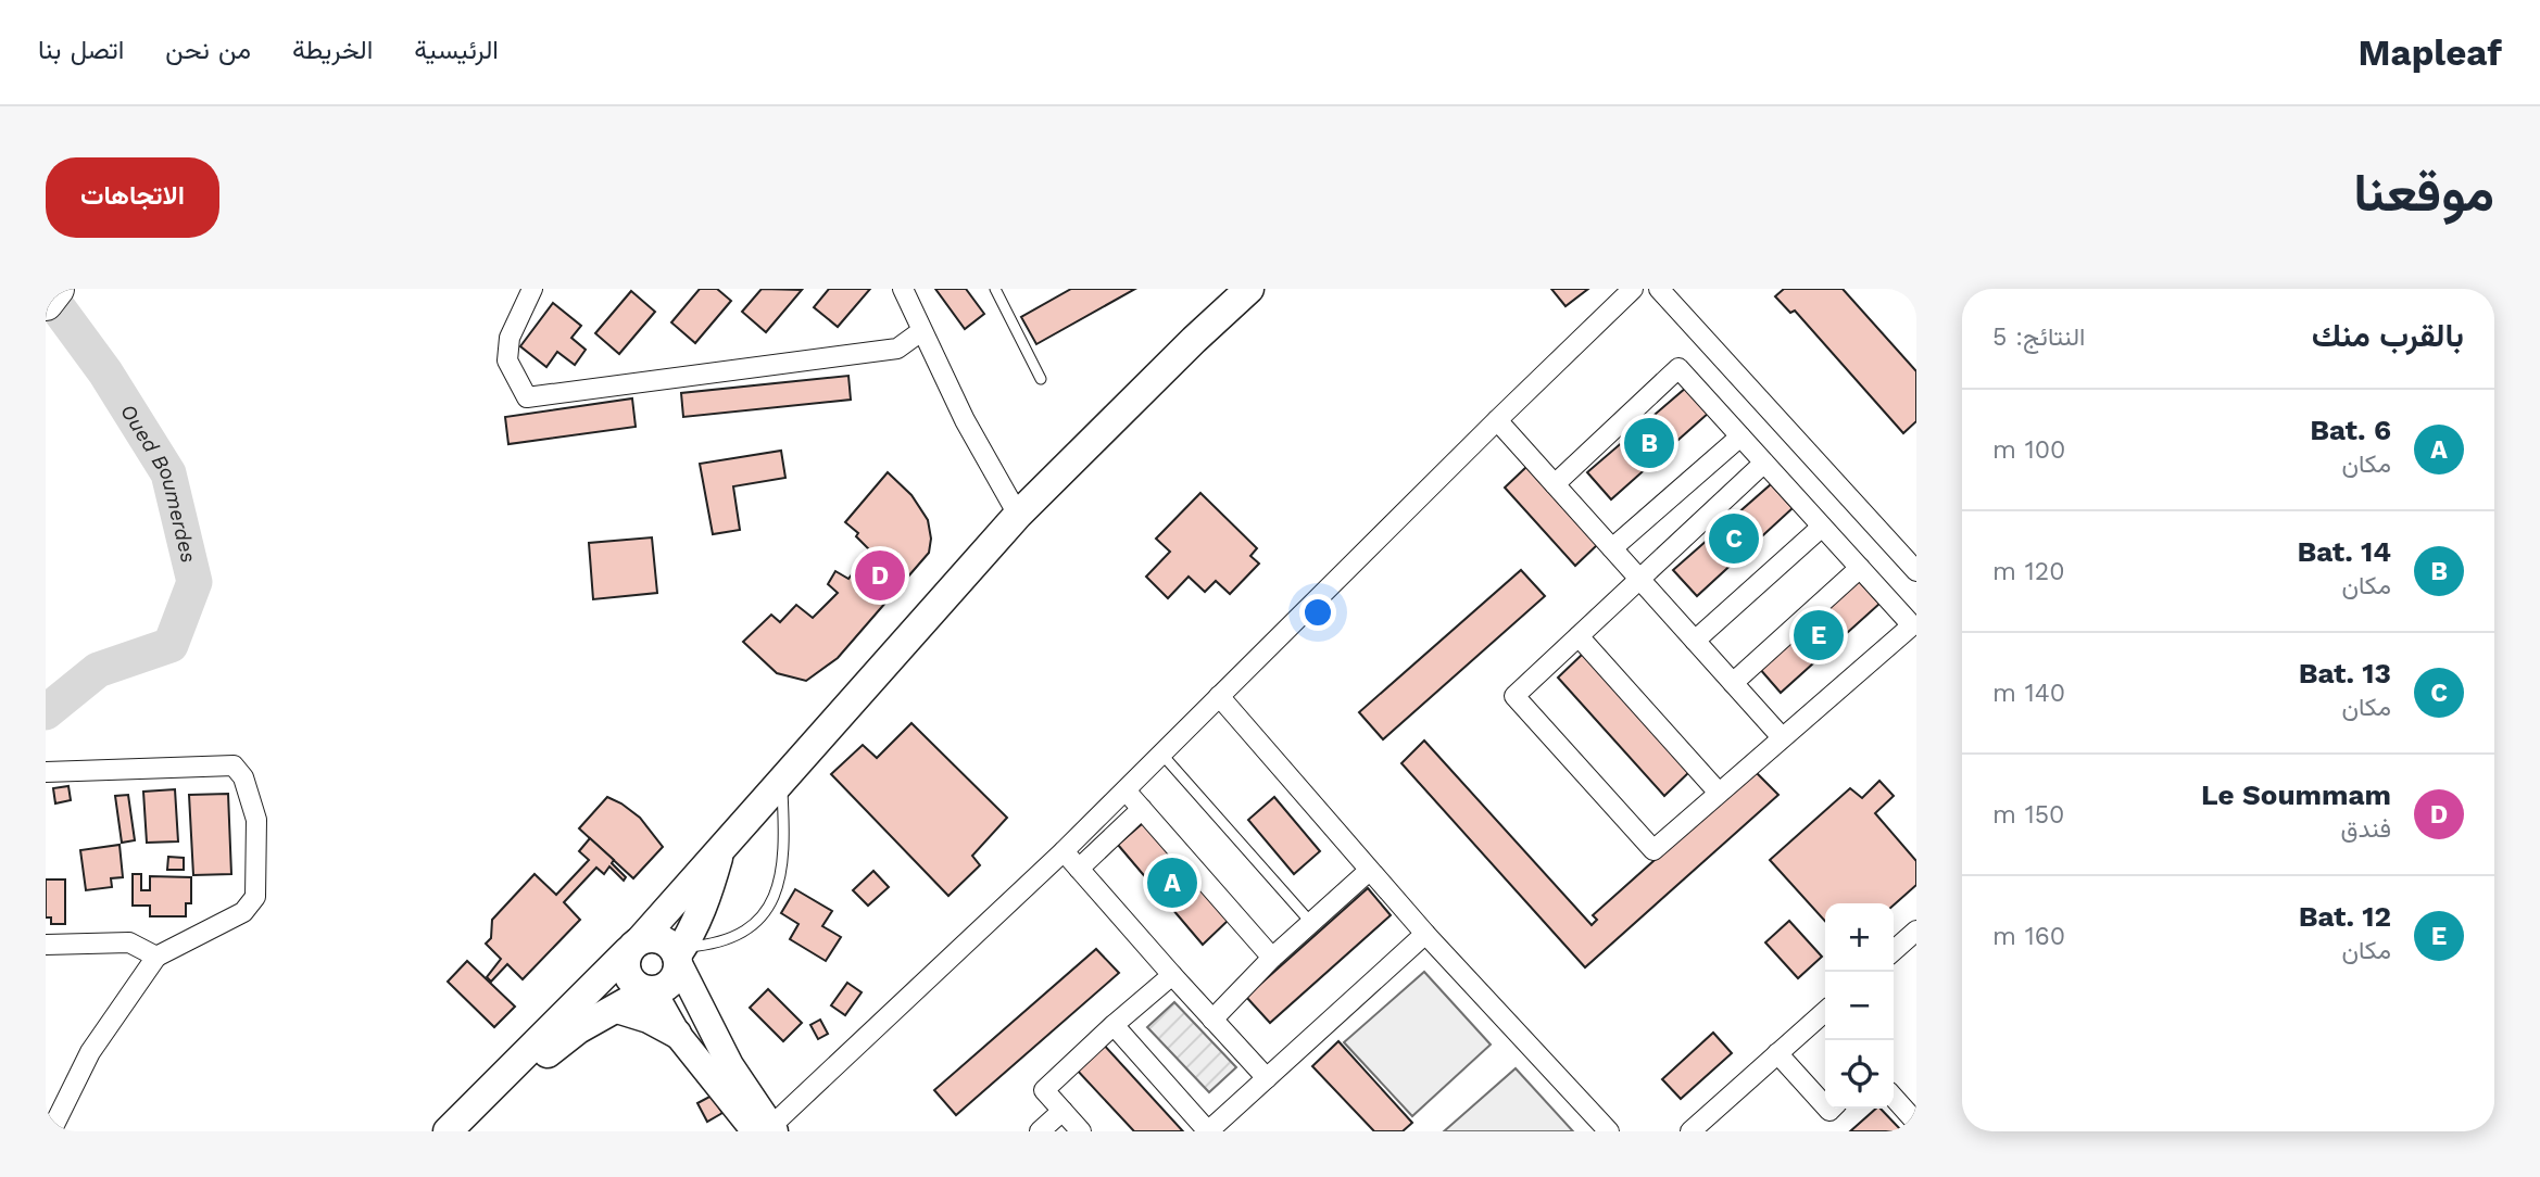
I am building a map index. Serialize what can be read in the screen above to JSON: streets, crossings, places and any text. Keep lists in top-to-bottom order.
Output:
{
  "water": ["Oued Boumerdes"],
  "page": {
    "header": "Mapleaf",
    "nav": [
      "الرئيسية",
      "الخريطة",
      "من نحن",
      "اتصل بنا"
    ],
    "title": "موقعنا",
    "buttons": "الاتجاهات",
    "heading": ["بالقرب منك", "النتائج: 5"],
    "list": [
      {
        "mark": "A",
        "name": "Bat. 6",
        "note": "مكان",
        "value": "100 m"
      },
      {
        "mark": "B",
        "name": "Bat. 14",
        "note": "مكان",
        "value": "120 m"
      },
      {
        "mark": "C",
        "name": "Bat. 13",
        "note": "مكان",
        "value": "140 m"
      },
      {
        "mark": "D",
        "name": "Le Soummam",
        "note": "فندق",
        "value": "150 m"
      },
      {
        "mark": "E",
        "name": "Bat. 12",
        "note": "مكان",
        "value": "160 m"
      }
    ],
    "pins": [
      "B",
      "C",
      "D",
      "E",
      "A"
    ],
    "map_buttons": ["+", "−"]
  }
}
